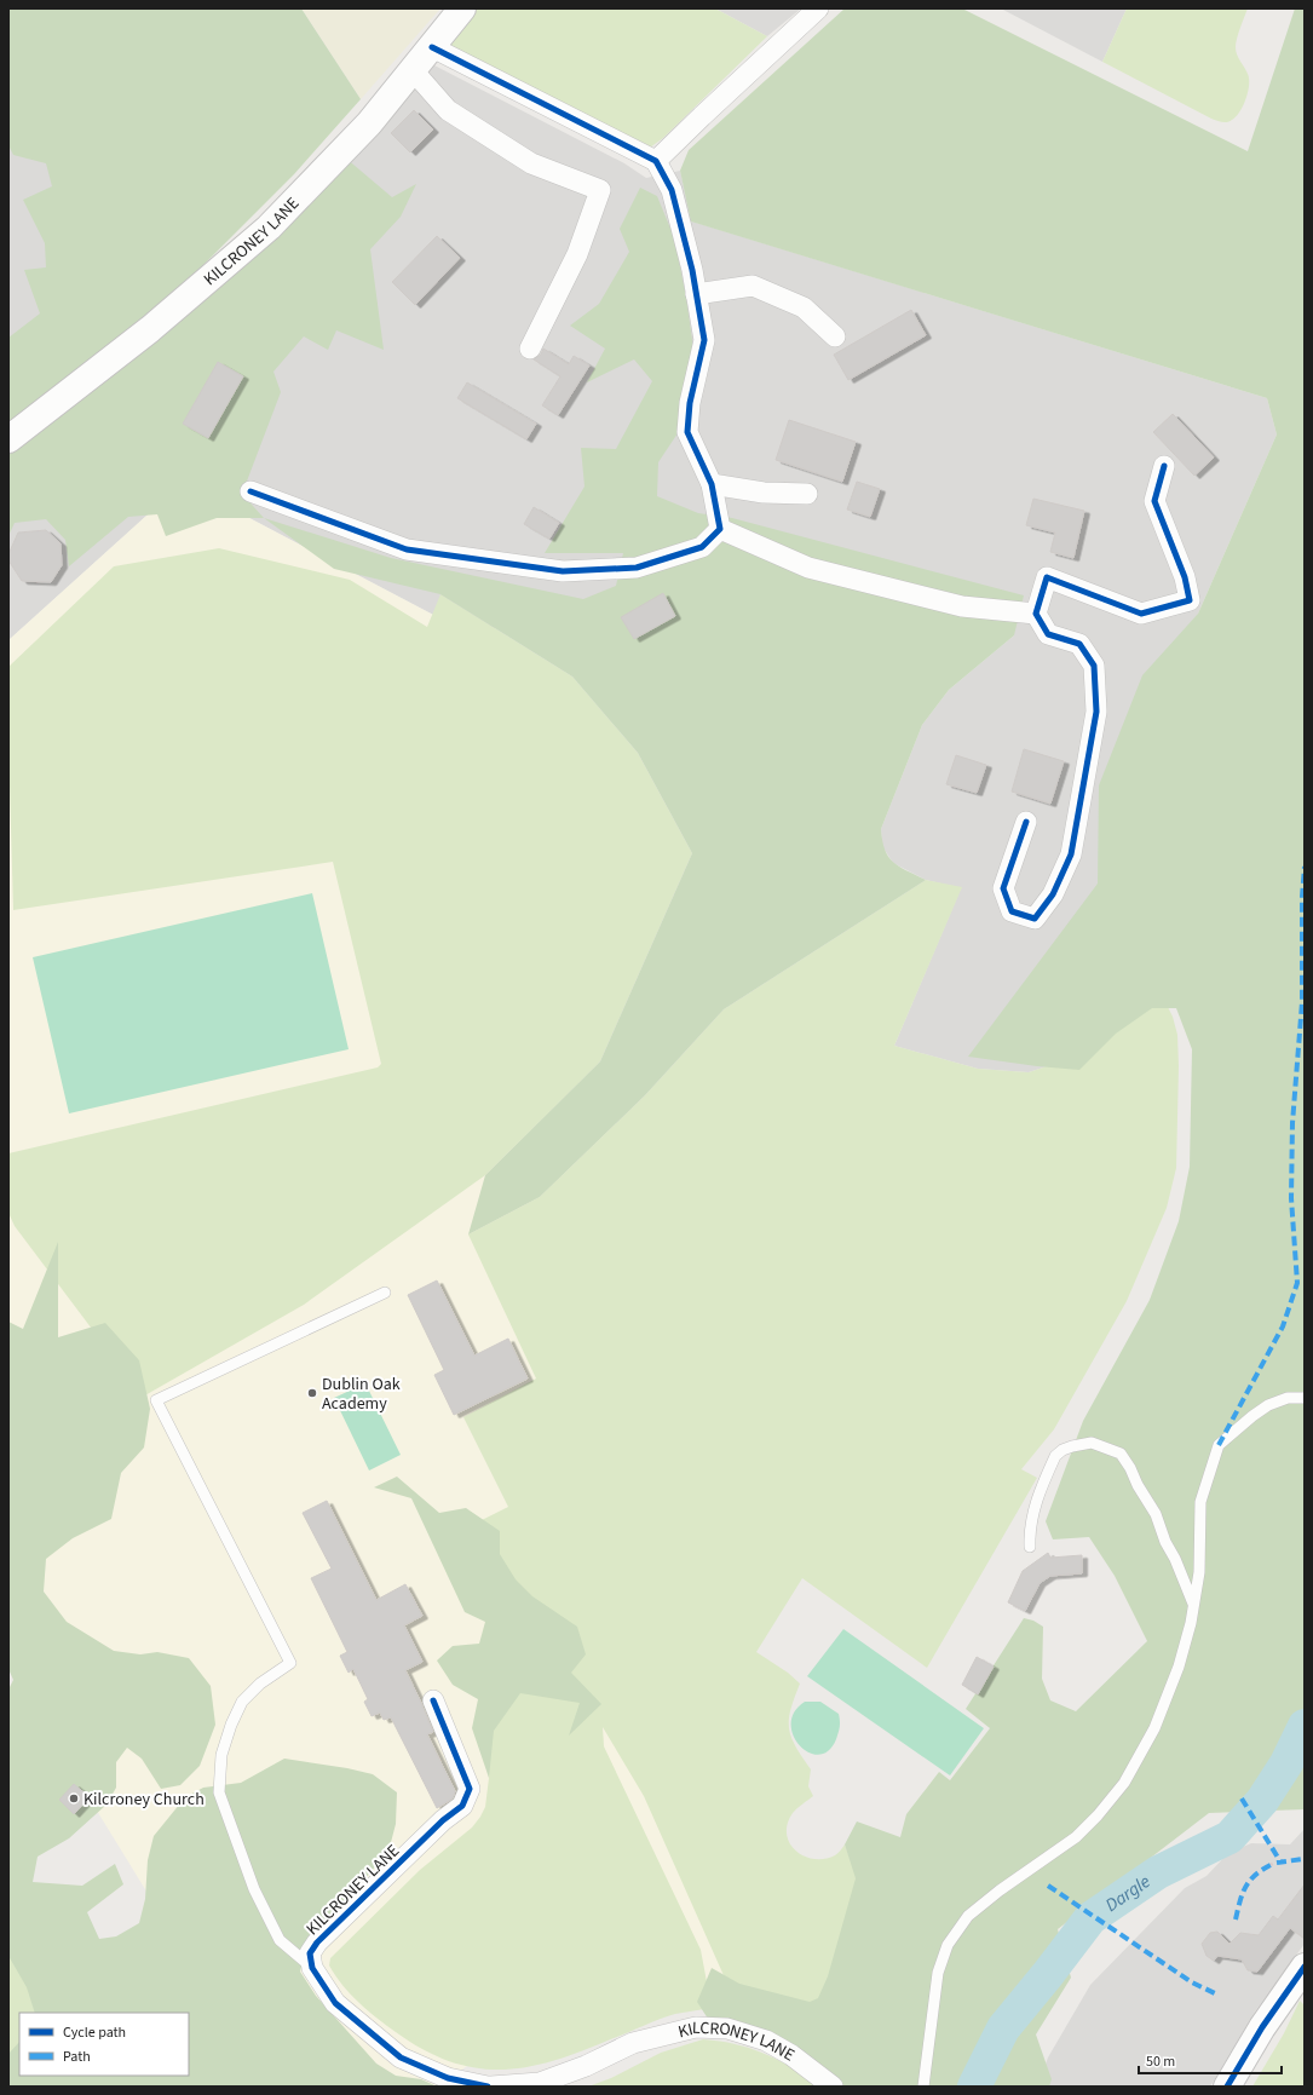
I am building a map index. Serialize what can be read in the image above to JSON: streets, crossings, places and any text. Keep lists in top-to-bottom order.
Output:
{
  "streets": {
    "street": ["KILCRONEY LANE"]
  },
  "water": ["Dargle"],
  "places": ["Dublin Oak Academy", "Kilcroney Church"],
  "legend": ["Cycle path", "Path"],
  "scale_bar": "50 m"
}
